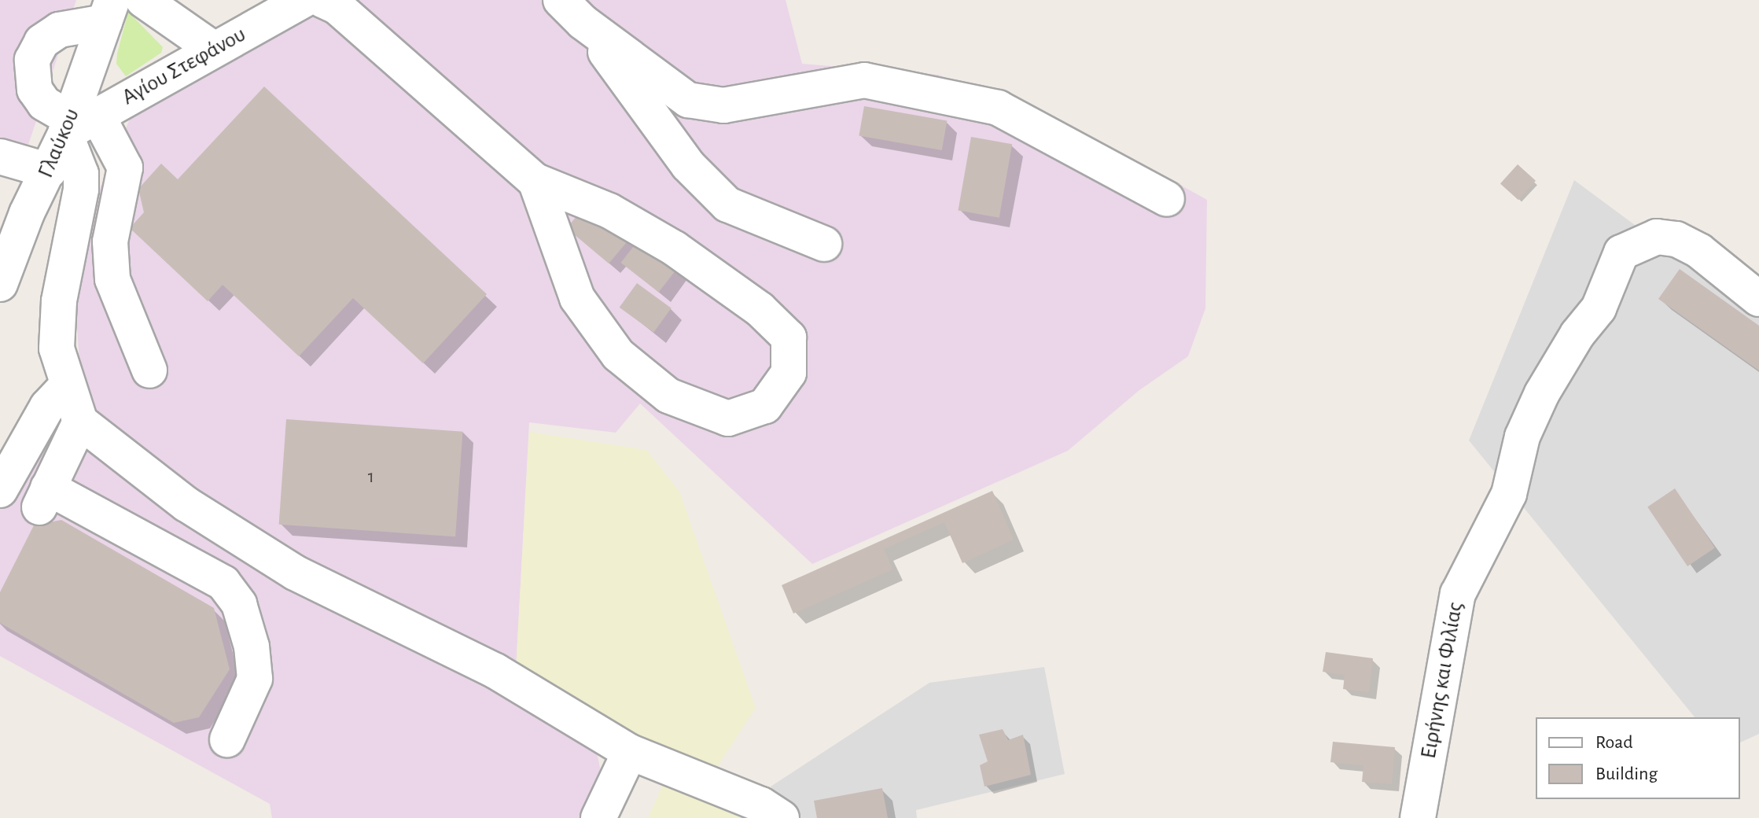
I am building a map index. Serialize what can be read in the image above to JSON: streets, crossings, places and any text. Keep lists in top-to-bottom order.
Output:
{
  "streets": {
    "street": ["Αγίου Στεφάνου", "Γλαύκου", "Ειρήνης και Φιλίας"]
  },
  "crossings": [
    ["Αγίου Στεφάνου", "Γλαύκου"]
  ],
  "house_numbers": ["1"],
  "legend": ["Road", "Building"]
}
